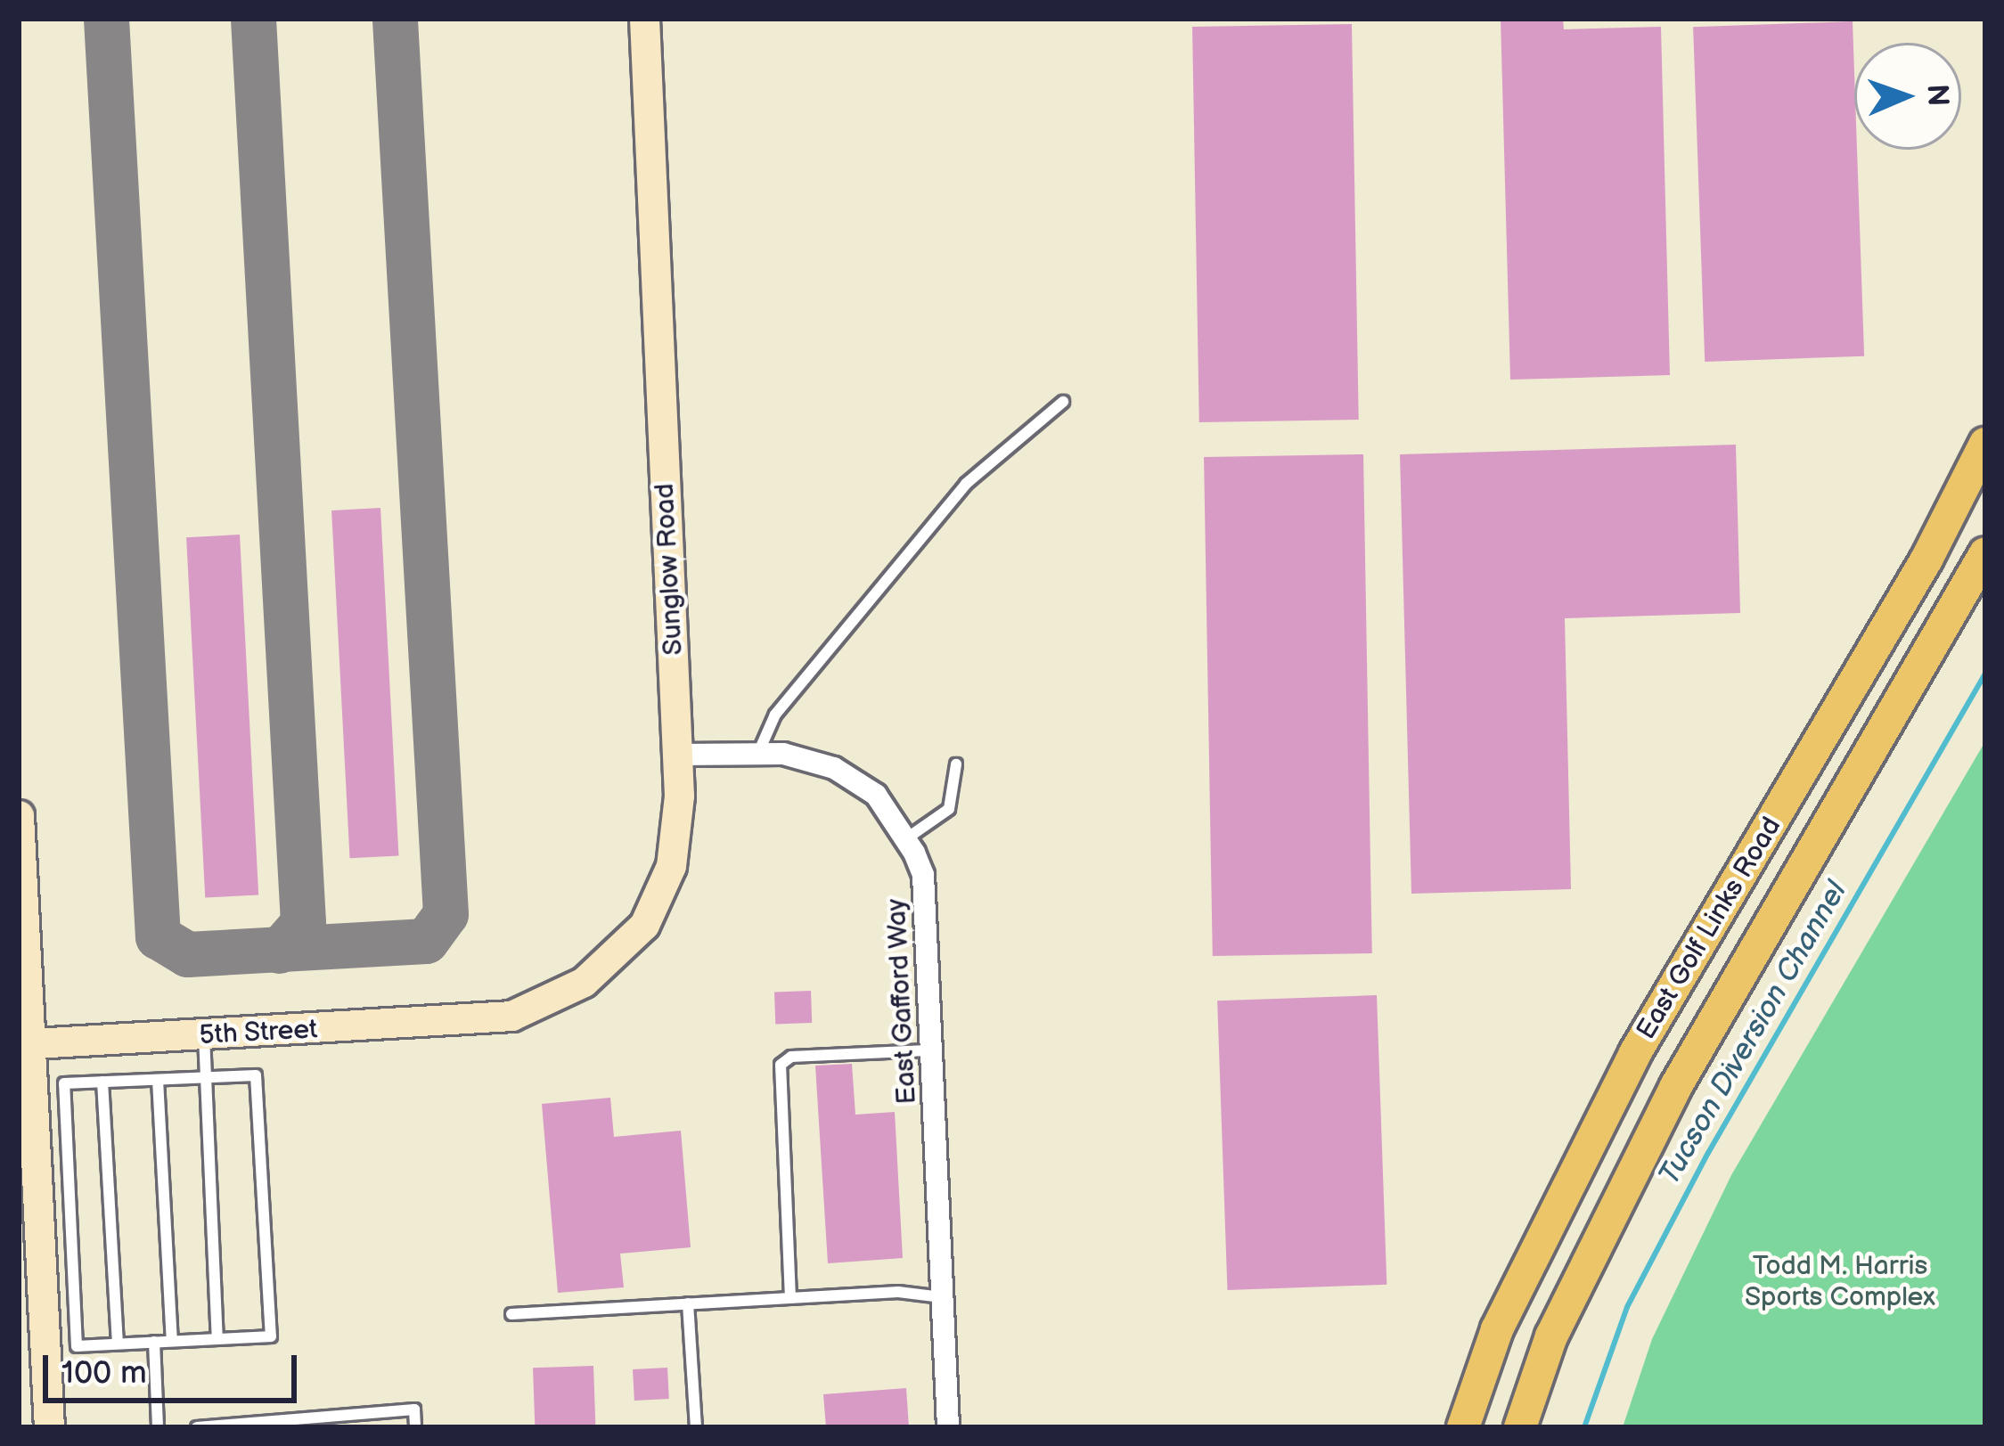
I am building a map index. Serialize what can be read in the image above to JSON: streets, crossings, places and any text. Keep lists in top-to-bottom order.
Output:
{
  "streets": {
    "main road": ["East Golf Links Road"],
    "street": ["Sunglow Road", "East Gafford Way", "5th Street"]
  },
  "crossings": [
    ["Sunglow Road", "East Gafford Way"],
    ["Sunglow Road", "5th Street"]
  ],
  "water": ["Tucson Diversion Channel"],
  "parks": ["Todd M. Harris Sports Complex"],
  "scale_bar": "100 m",
  "north": "right"
}
